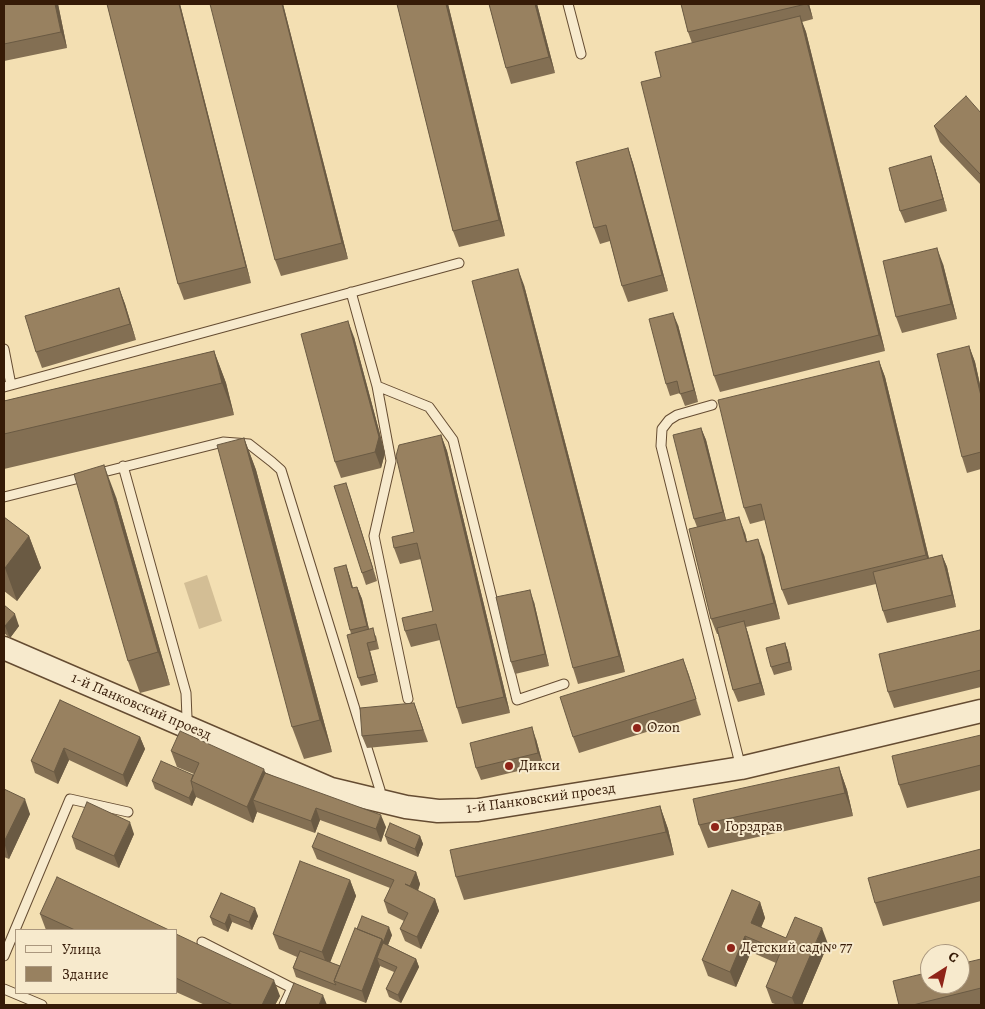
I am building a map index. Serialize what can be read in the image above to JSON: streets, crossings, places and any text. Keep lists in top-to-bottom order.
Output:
{
  "streets": {
    "street": ["1-й Панковский проезд"]
  },
  "places": [
    "Ozon",
    "Дикси",
    "Горздрав",
    "Детский сад № 77"
  ],
  "legend": ["Улица", "Здание"],
  "north": "top right"
}
